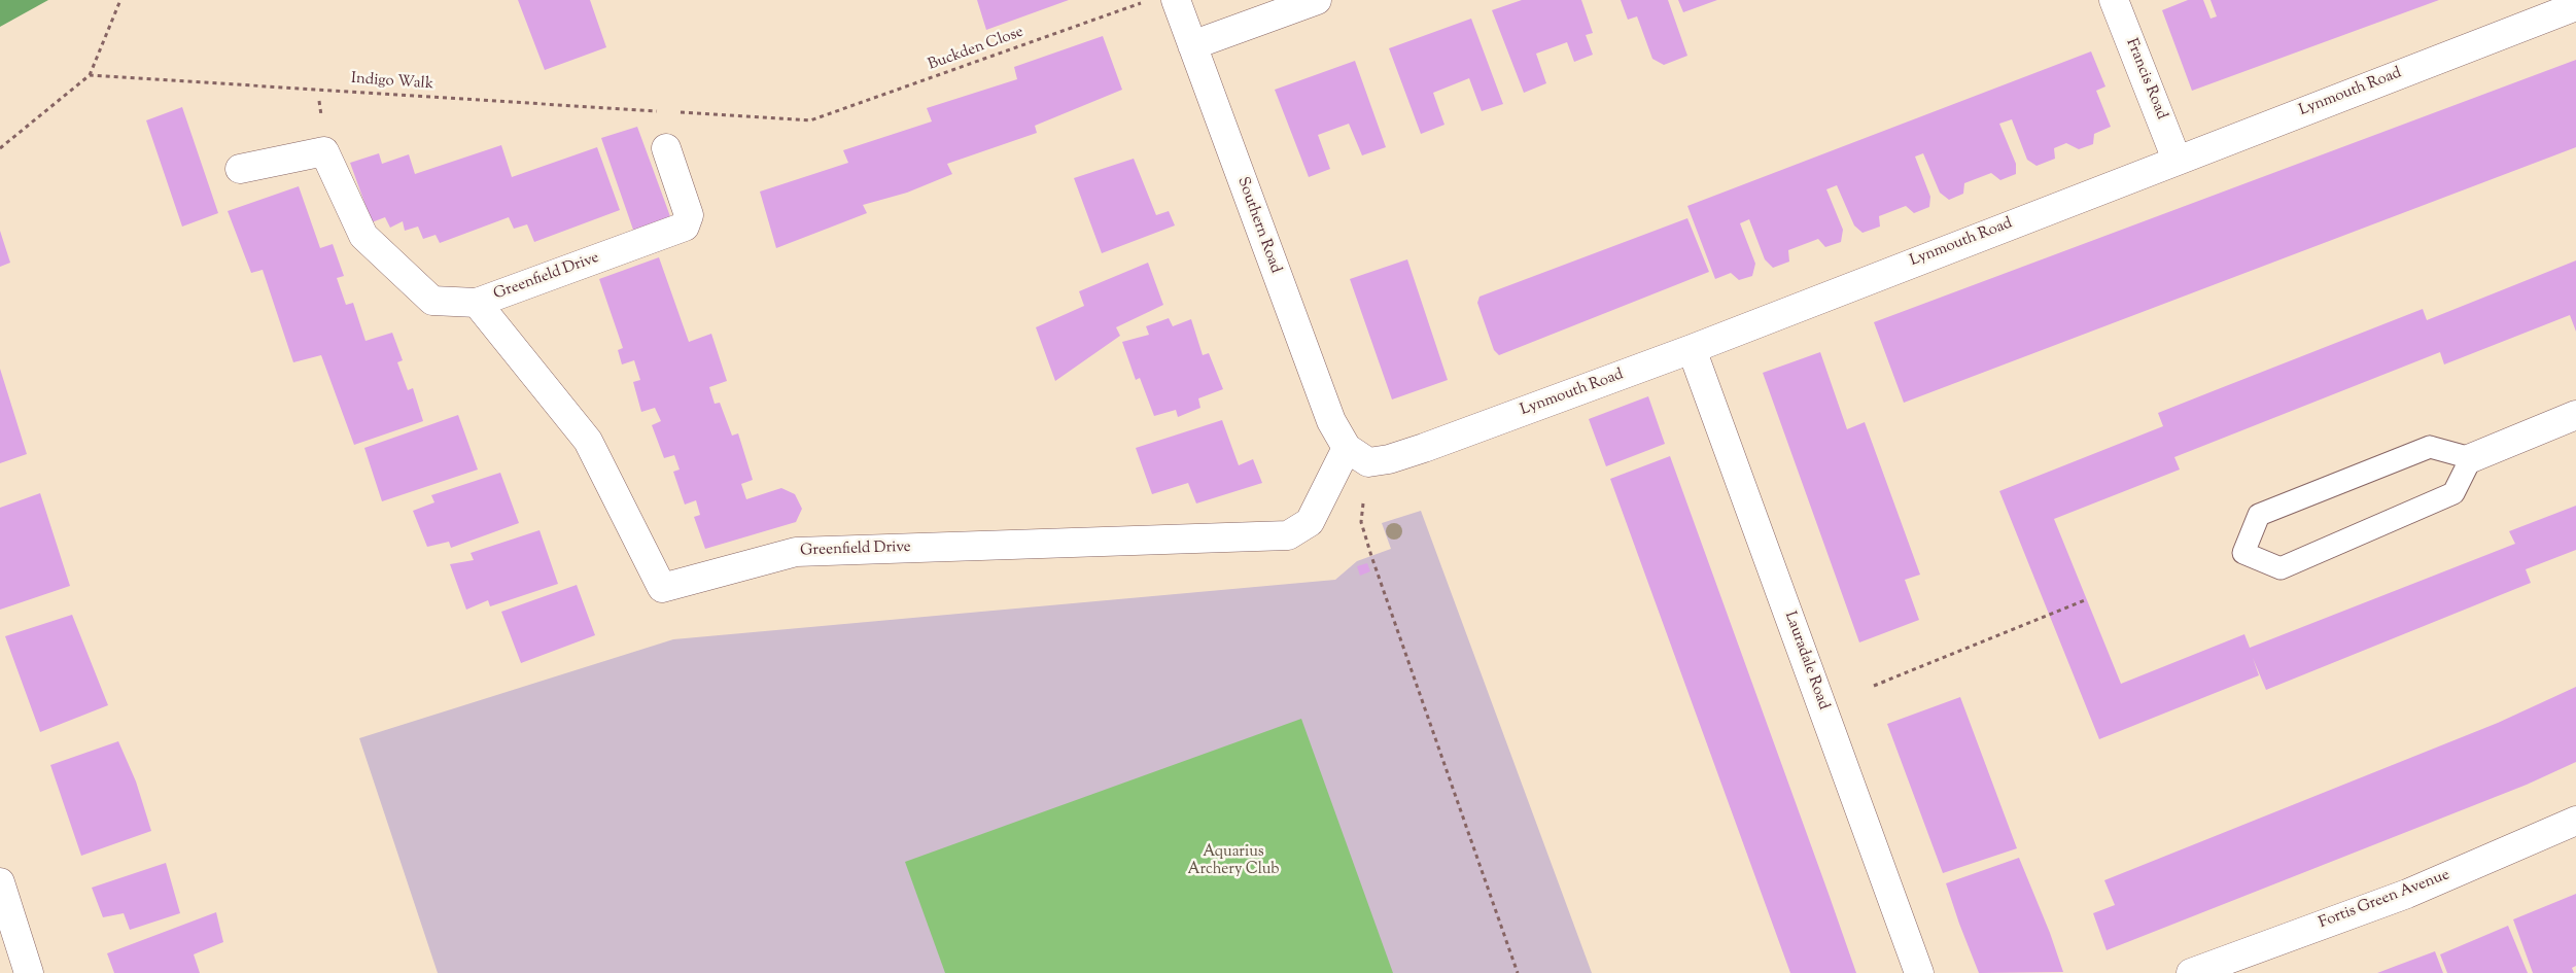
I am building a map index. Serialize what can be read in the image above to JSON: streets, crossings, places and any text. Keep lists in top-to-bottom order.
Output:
{
  "streets": {
    "street": [
      "Francis Road",
      "Lynmouth Road",
      "Southern Road",
      "Greenfield Drive",
      "Lauradale Road",
      "Fortis Green Avenue"
    ],
    "path": ["Buckden Close", "Indigo Walk"]
  },
  "crossings": [
    ["Francis Road", "Lynmouth Road"],
    ["Lynmouth Road", "Southern Road"],
    ["Lynmouth Road", "Greenfield Drive"],
    ["Lynmouth Road", "Lauradale Road"],
    ["Southern Road", "Greenfield Drive"]
  ],
  "parks": ["Aquarius Archery Club"]
}
